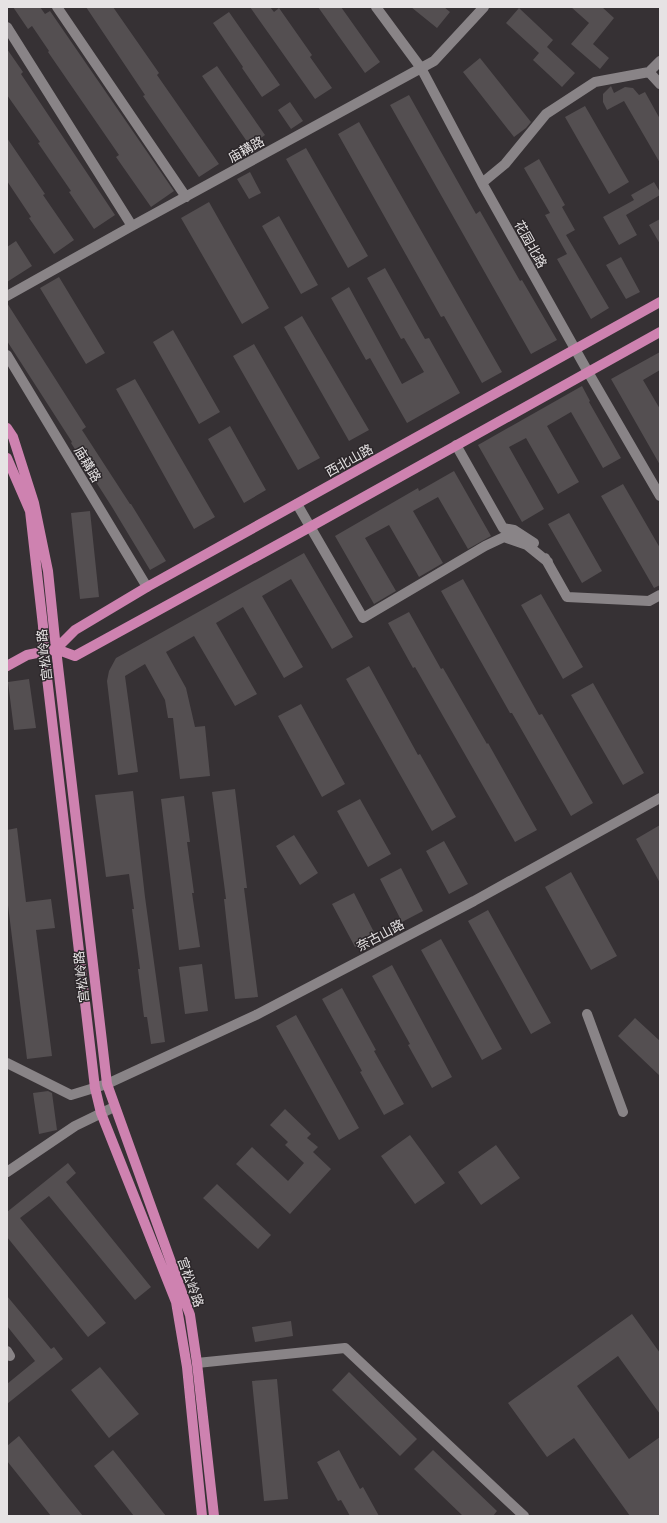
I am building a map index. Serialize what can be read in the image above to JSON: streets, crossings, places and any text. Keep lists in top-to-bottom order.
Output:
{
  "streets": {
    "main road": ["西北山路", "宫松岭路"],
    "street": ["庙耩路", "花园北路", "奈古山路"]
  },
  "crossings": [
    ["庙耩路", "花园北路"],
    ["庙耩路", "西北山路"],
    ["花园北路", "西北山路"],
    ["西北山路", "宫松岭路"],
    ["宫松岭路", "奈古山路"]
  ]
}
